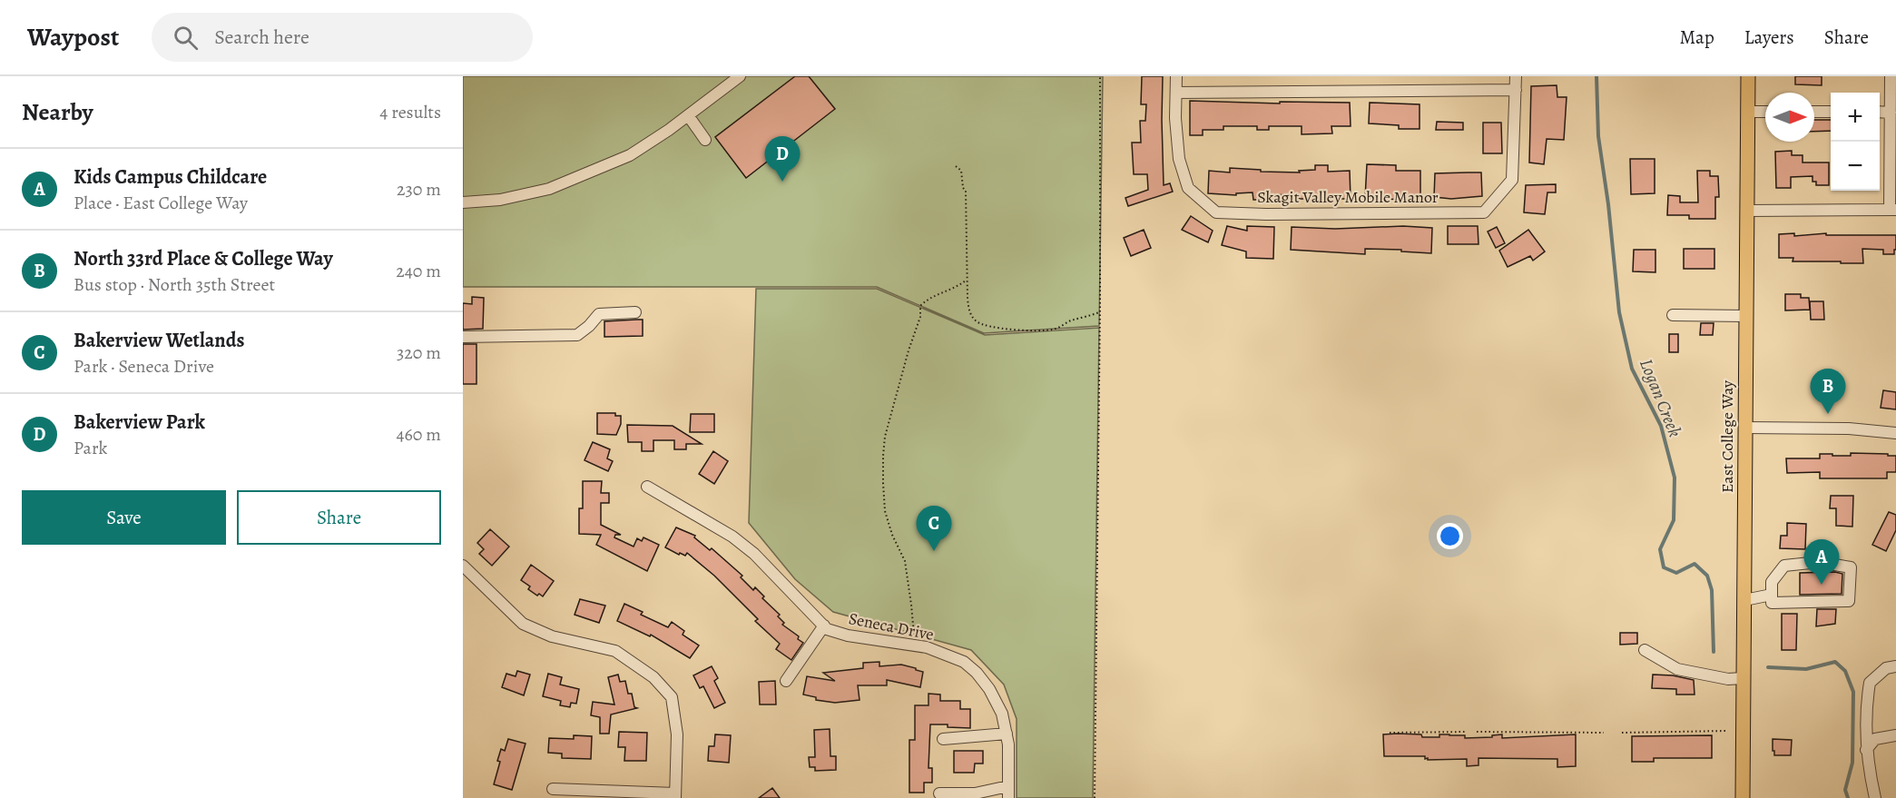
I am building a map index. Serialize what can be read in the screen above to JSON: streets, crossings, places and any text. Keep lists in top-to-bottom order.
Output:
{
  "streets": {
    "main road": ["East College Way"],
    "street": ["Skagit Valley Mobile Manor", "Seneca Drive"]
  },
  "water": ["Logan Creek"],
  "north": "right",
  "page": {
    "header": "Waypost",
    "search": "Search here",
    "nav": ["Map", "Layers", "Share"],
    "heading": ["Nearby", "4 results"],
    "map_buttons": ["+", "−"],
    "pins": [
      "D",
      "B",
      "C",
      "A"
    ],
    "list": [
      {
        "mark": "A",
        "name": "Kids Campus Childcare",
        "note": "Place · East College Way",
        "value": "230 m"
      },
      {
        "mark": "B",
        "name": "North 33rd Place & College Way",
        "note": "Bus stop · North 35th Street",
        "value": "240 m"
      },
      {
        "mark": "C",
        "name": "Bakerview Wetlands",
        "note": "Park · Seneca Drive",
        "value": "320 m"
      },
      {
        "mark": "D",
        "name": "Bakerview Park",
        "note": "Park",
        "value": "460 m"
      }
    ],
    "buttons": ["Save", "Share"]
  }
}
